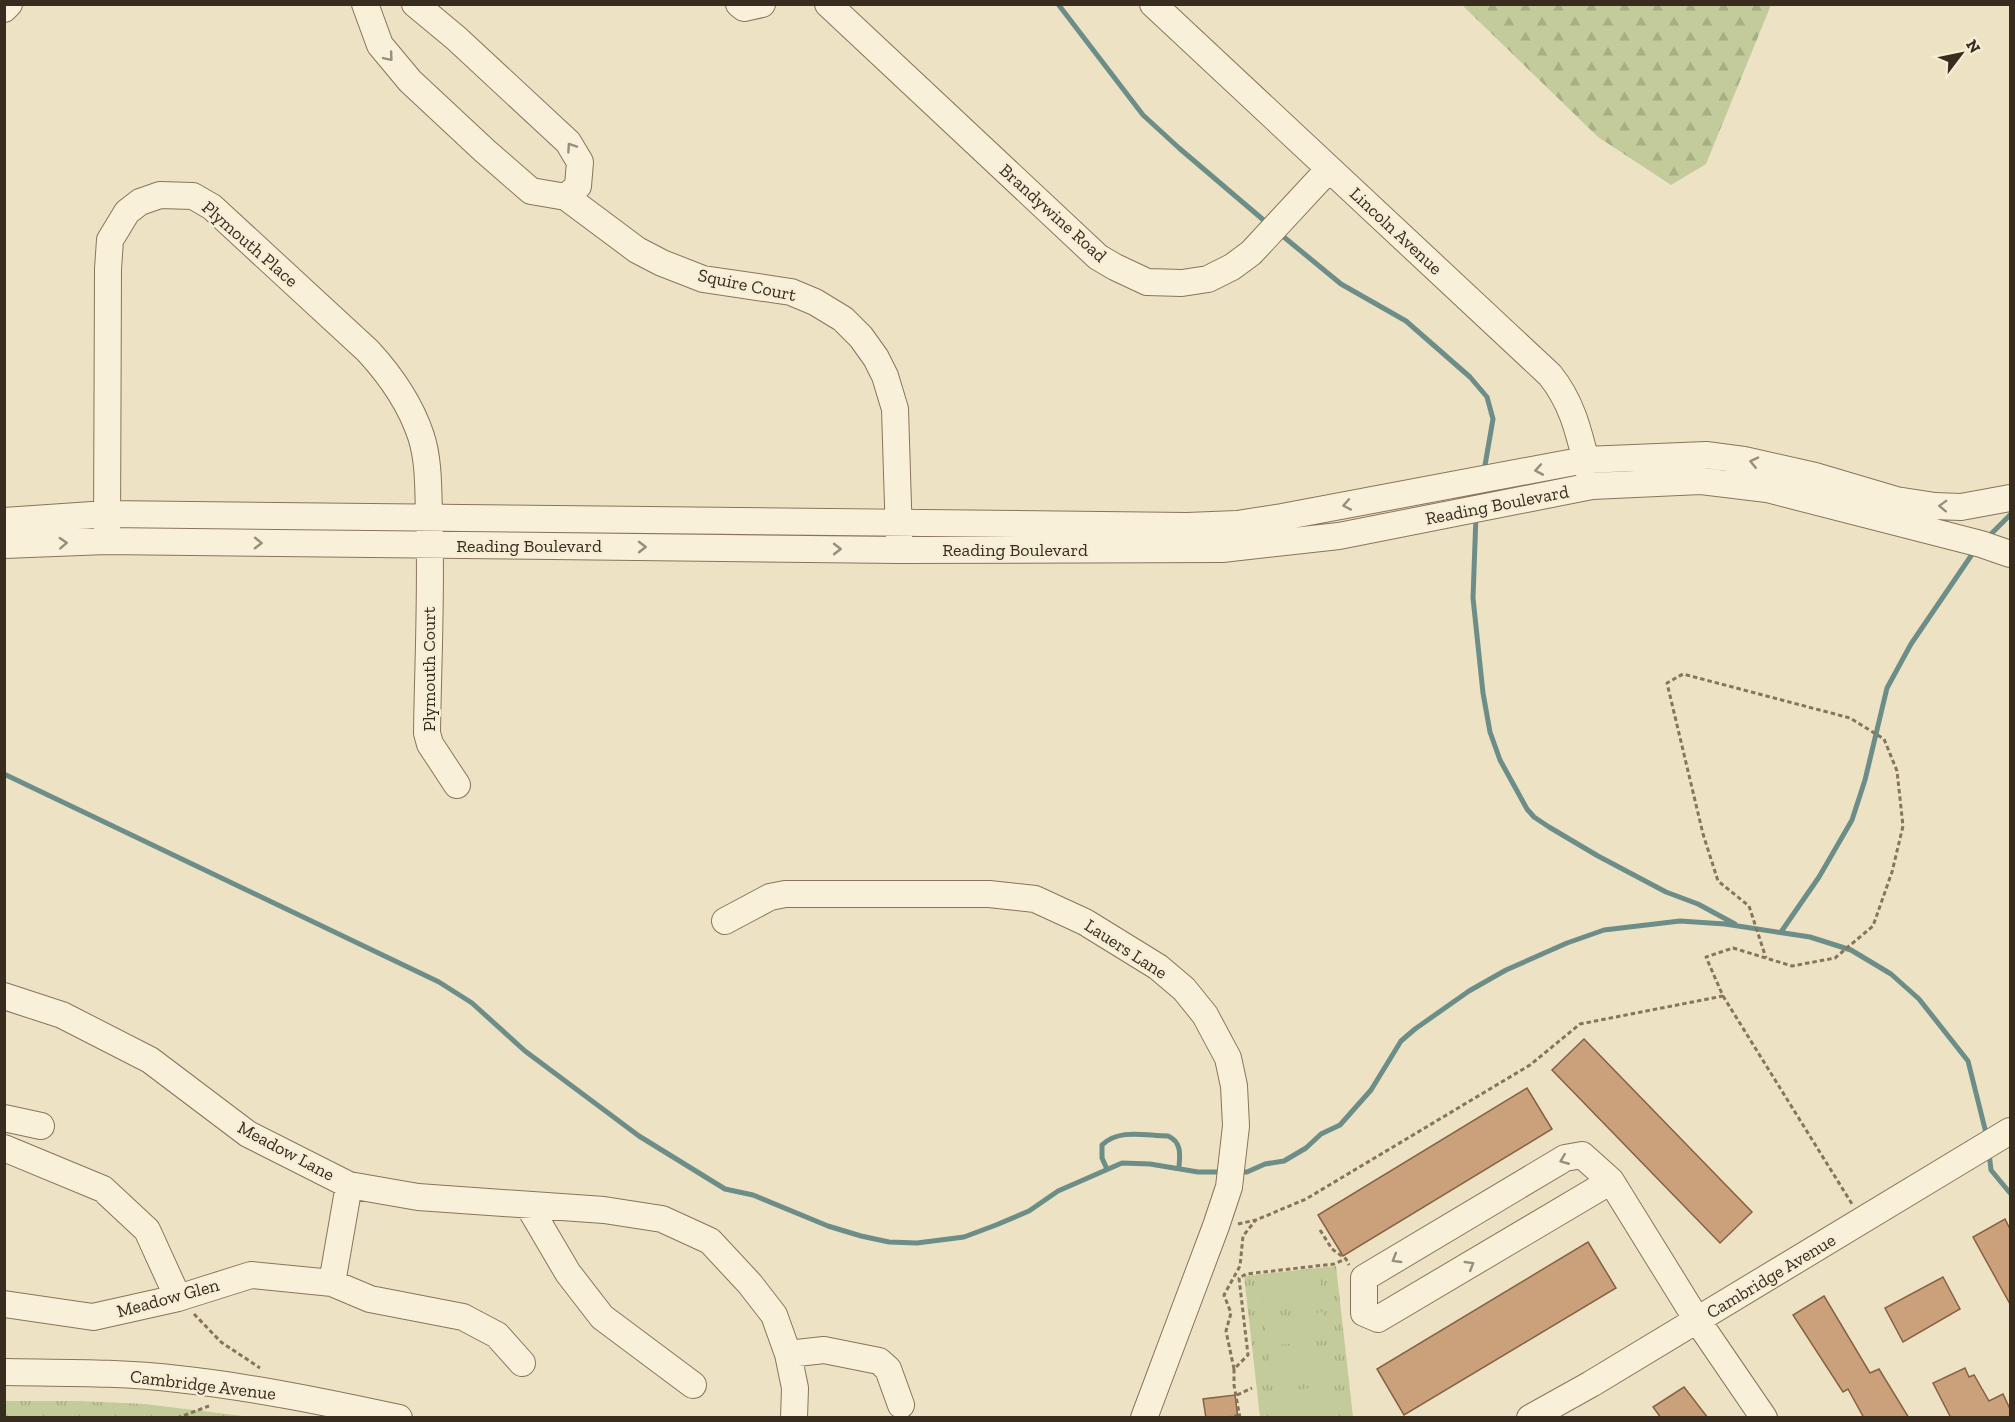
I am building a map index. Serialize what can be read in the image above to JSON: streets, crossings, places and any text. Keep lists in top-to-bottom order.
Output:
{
  "streets": {
    "street": [
      "Brandywine Road",
      "Lincoln Avenue",
      "Plymouth Place",
      "Squire Court",
      "Reading Boulevard",
      "Plymouth Court",
      "Lauers Lane",
      "Meadow Lane",
      "Cambridge Avenue",
      "Meadow Glen"
    ]
  },
  "crossings": [
    ["Brandywine Road", "Lincoln Avenue"],
    ["Lincoln Avenue", "Reading Boulevard"],
    ["Plymouth Place", "Reading Boulevard"],
    ["Plymouth Place", "Plymouth Court"],
    ["Squire Court", "Reading Boulevard"],
    ["Reading Boulevard", "Plymouth Court"]
  ],
  "north": "top right"
}
